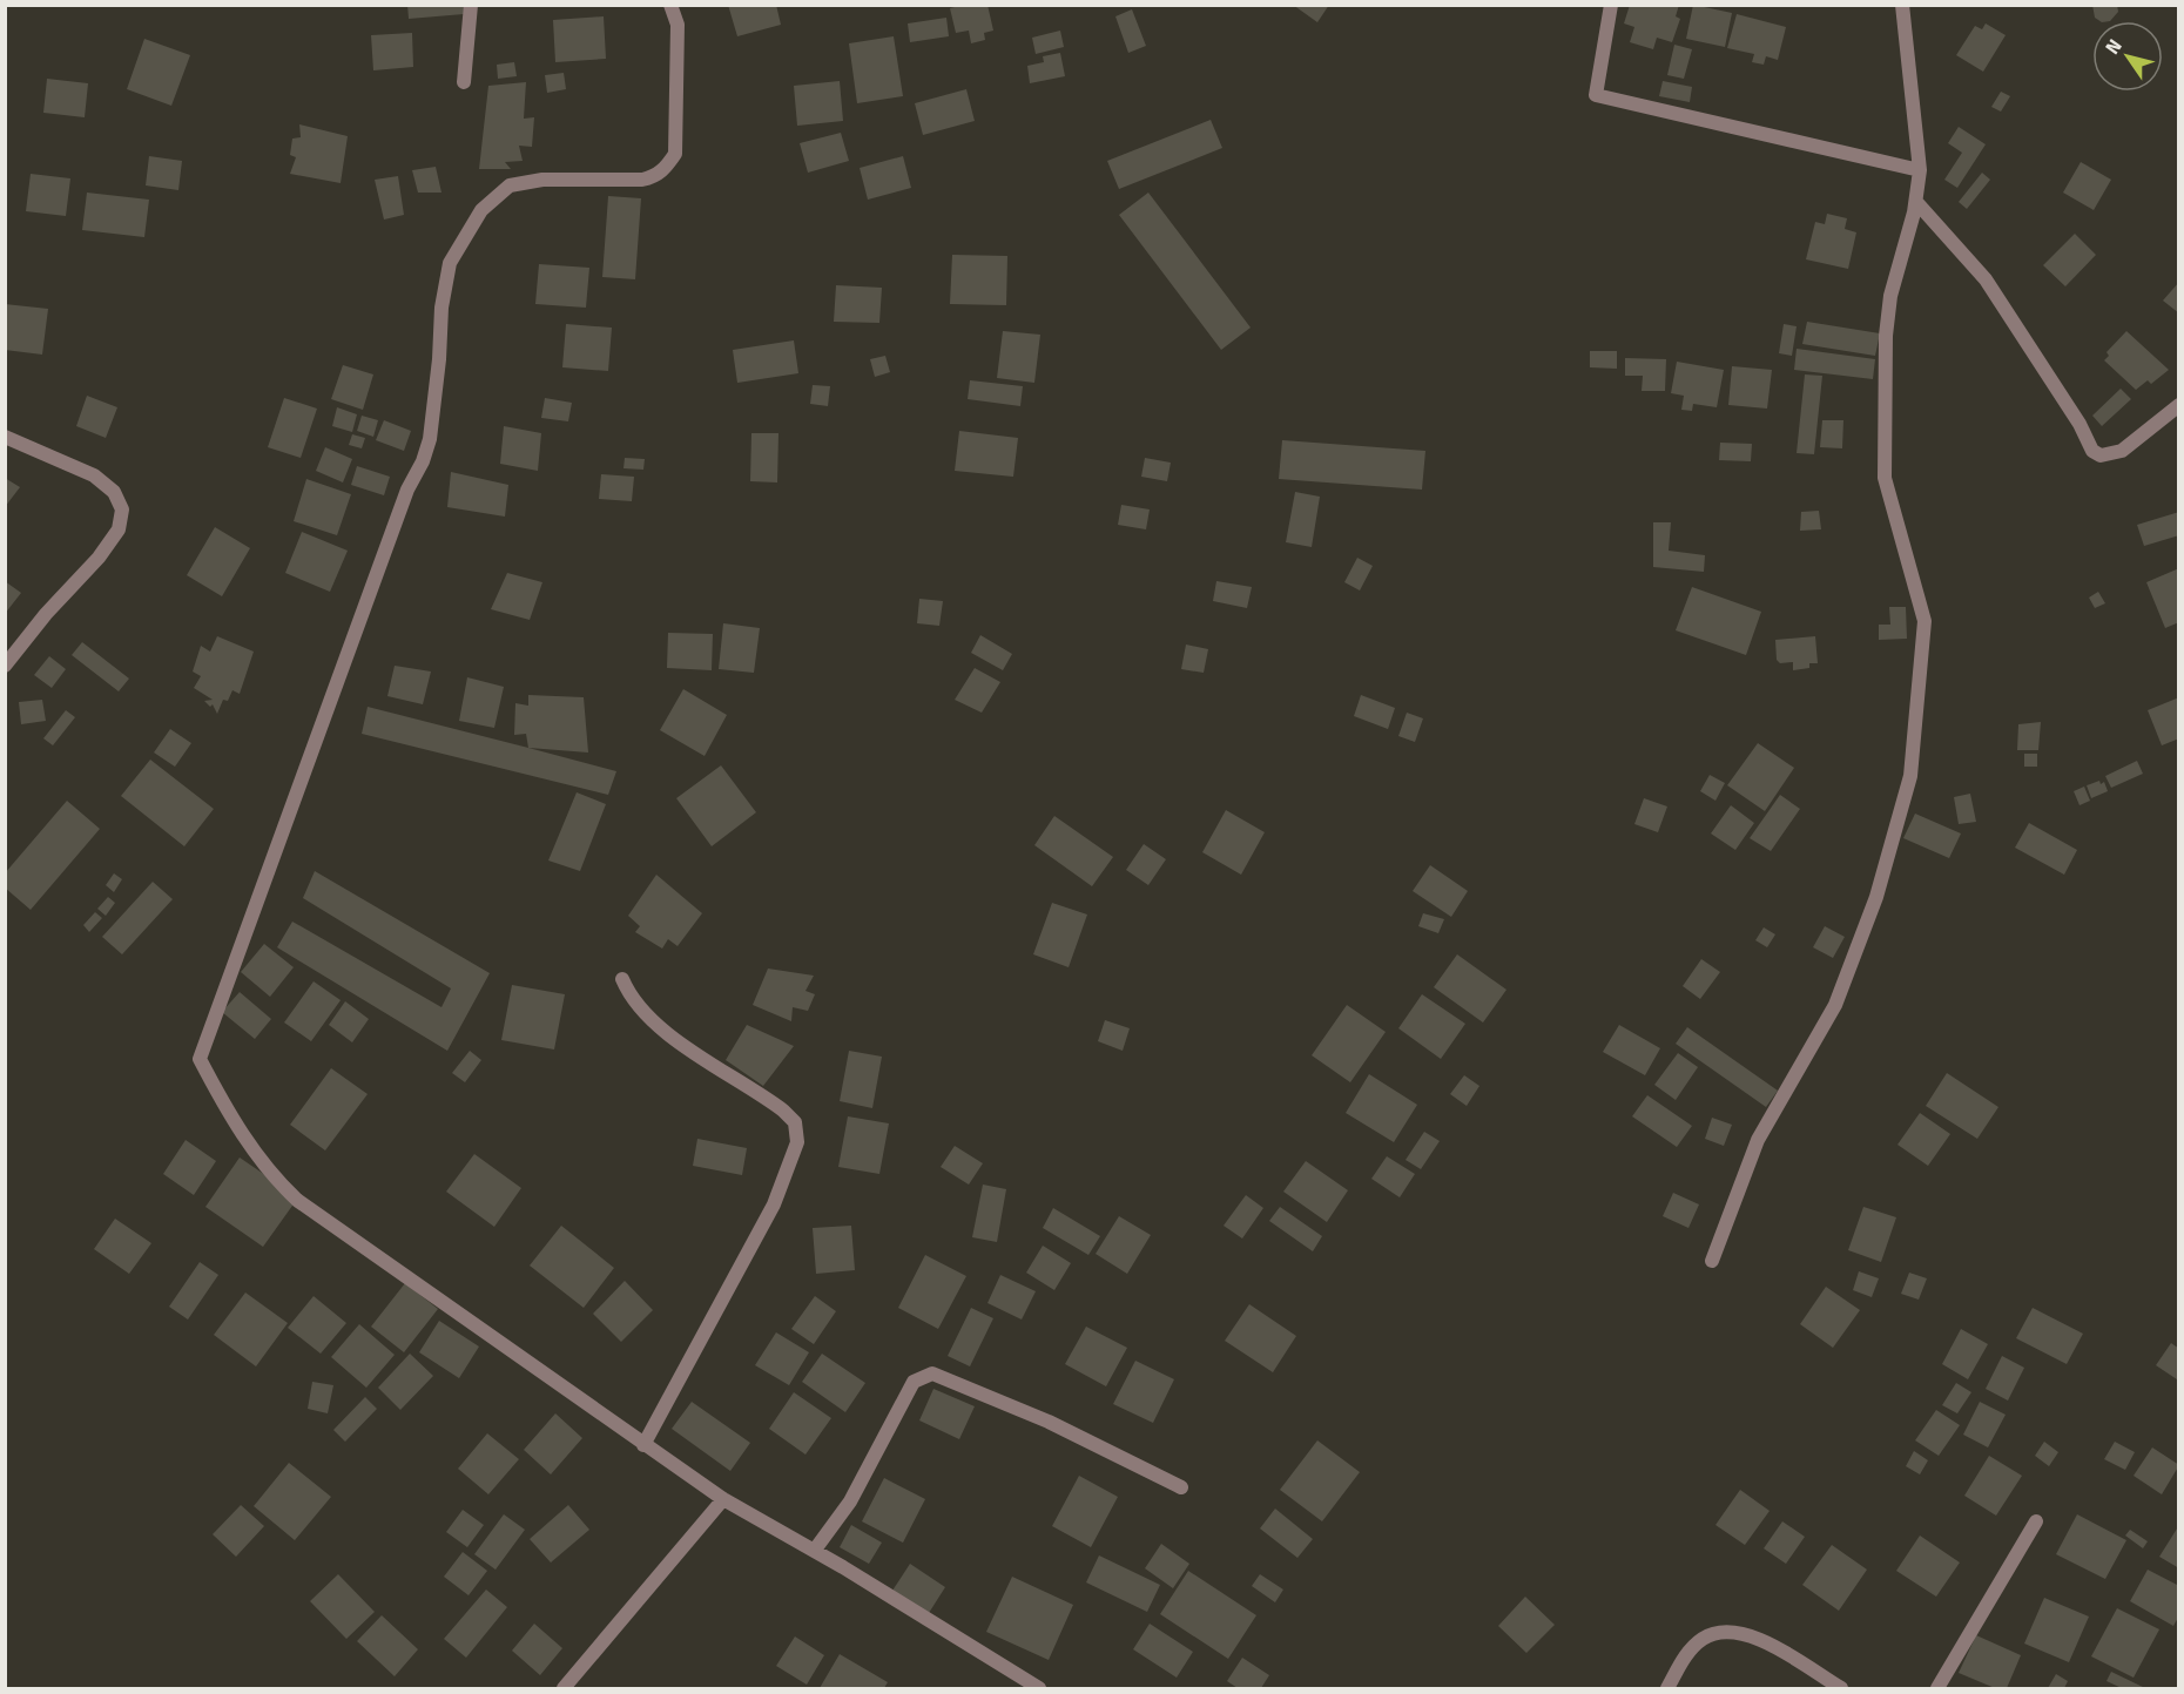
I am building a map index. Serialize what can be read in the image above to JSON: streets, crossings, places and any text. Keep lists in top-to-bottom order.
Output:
{
  "north": "top left"
}
